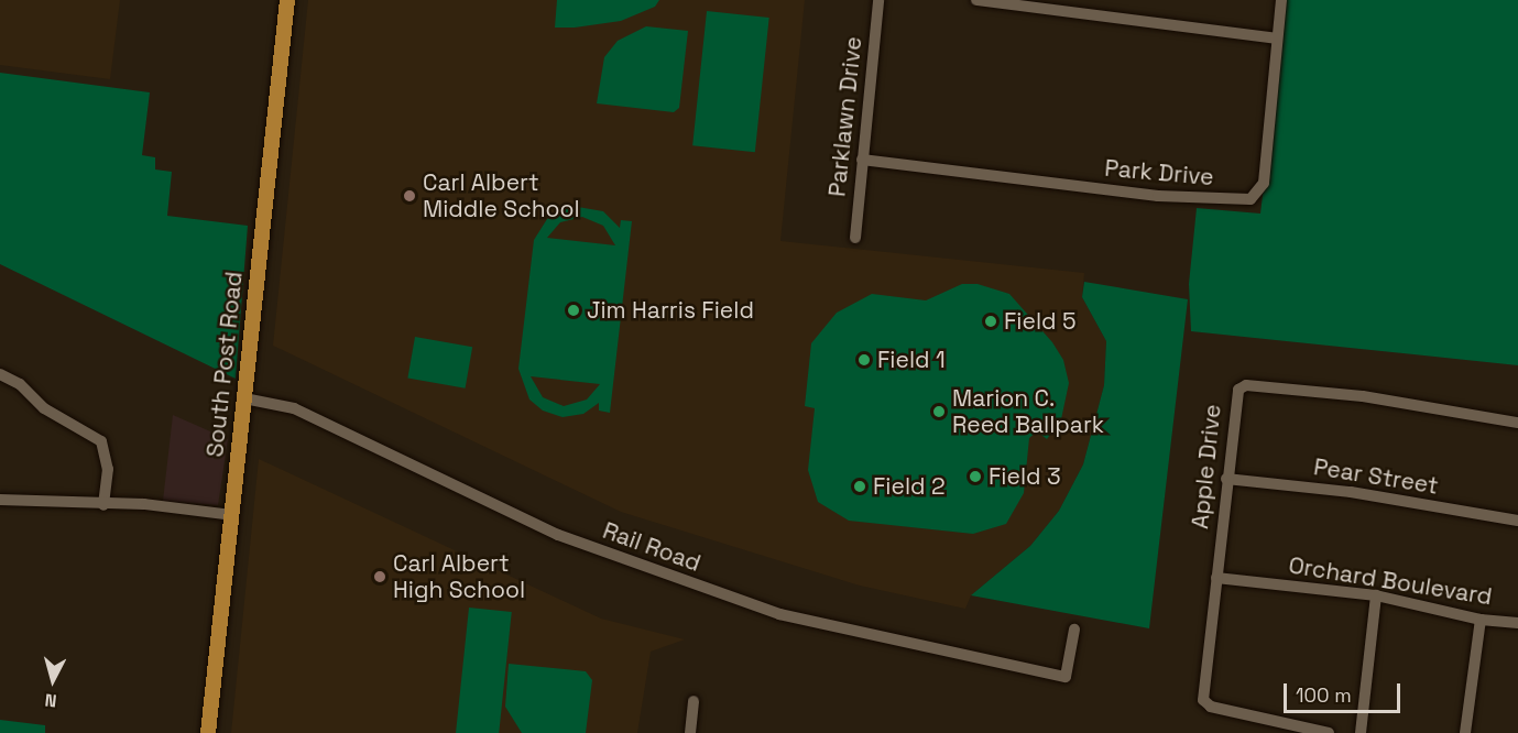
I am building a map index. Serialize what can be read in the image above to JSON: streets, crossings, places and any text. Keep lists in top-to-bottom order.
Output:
{
  "streets": {
    "main road": ["South Post Road"],
    "street": [
      "Parklawn Drive",
      "Park Drive",
      "Apple Drive",
      "Pear Street",
      "Rail Road",
      "Orchard Boulevard"
    ]
  },
  "crossings": [
    ["Parklawn Drive", "Park Drive"],
    ["South Post Road", "Rail Road"],
    ["Apple Drive", "Pear Street"],
    ["Apple Drive", "Orchard Boulevard"]
  ],
  "places": [
    "Carl Albert Middle School",
    "Jim Harris Field",
    "Field 5",
    "Field 1",
    "Marion C. Reed Ballpark",
    "Field 3",
    "Field 2",
    "Carl Albert High School"
  ],
  "scale_bar": "100 m",
  "north": "bottom"
}
